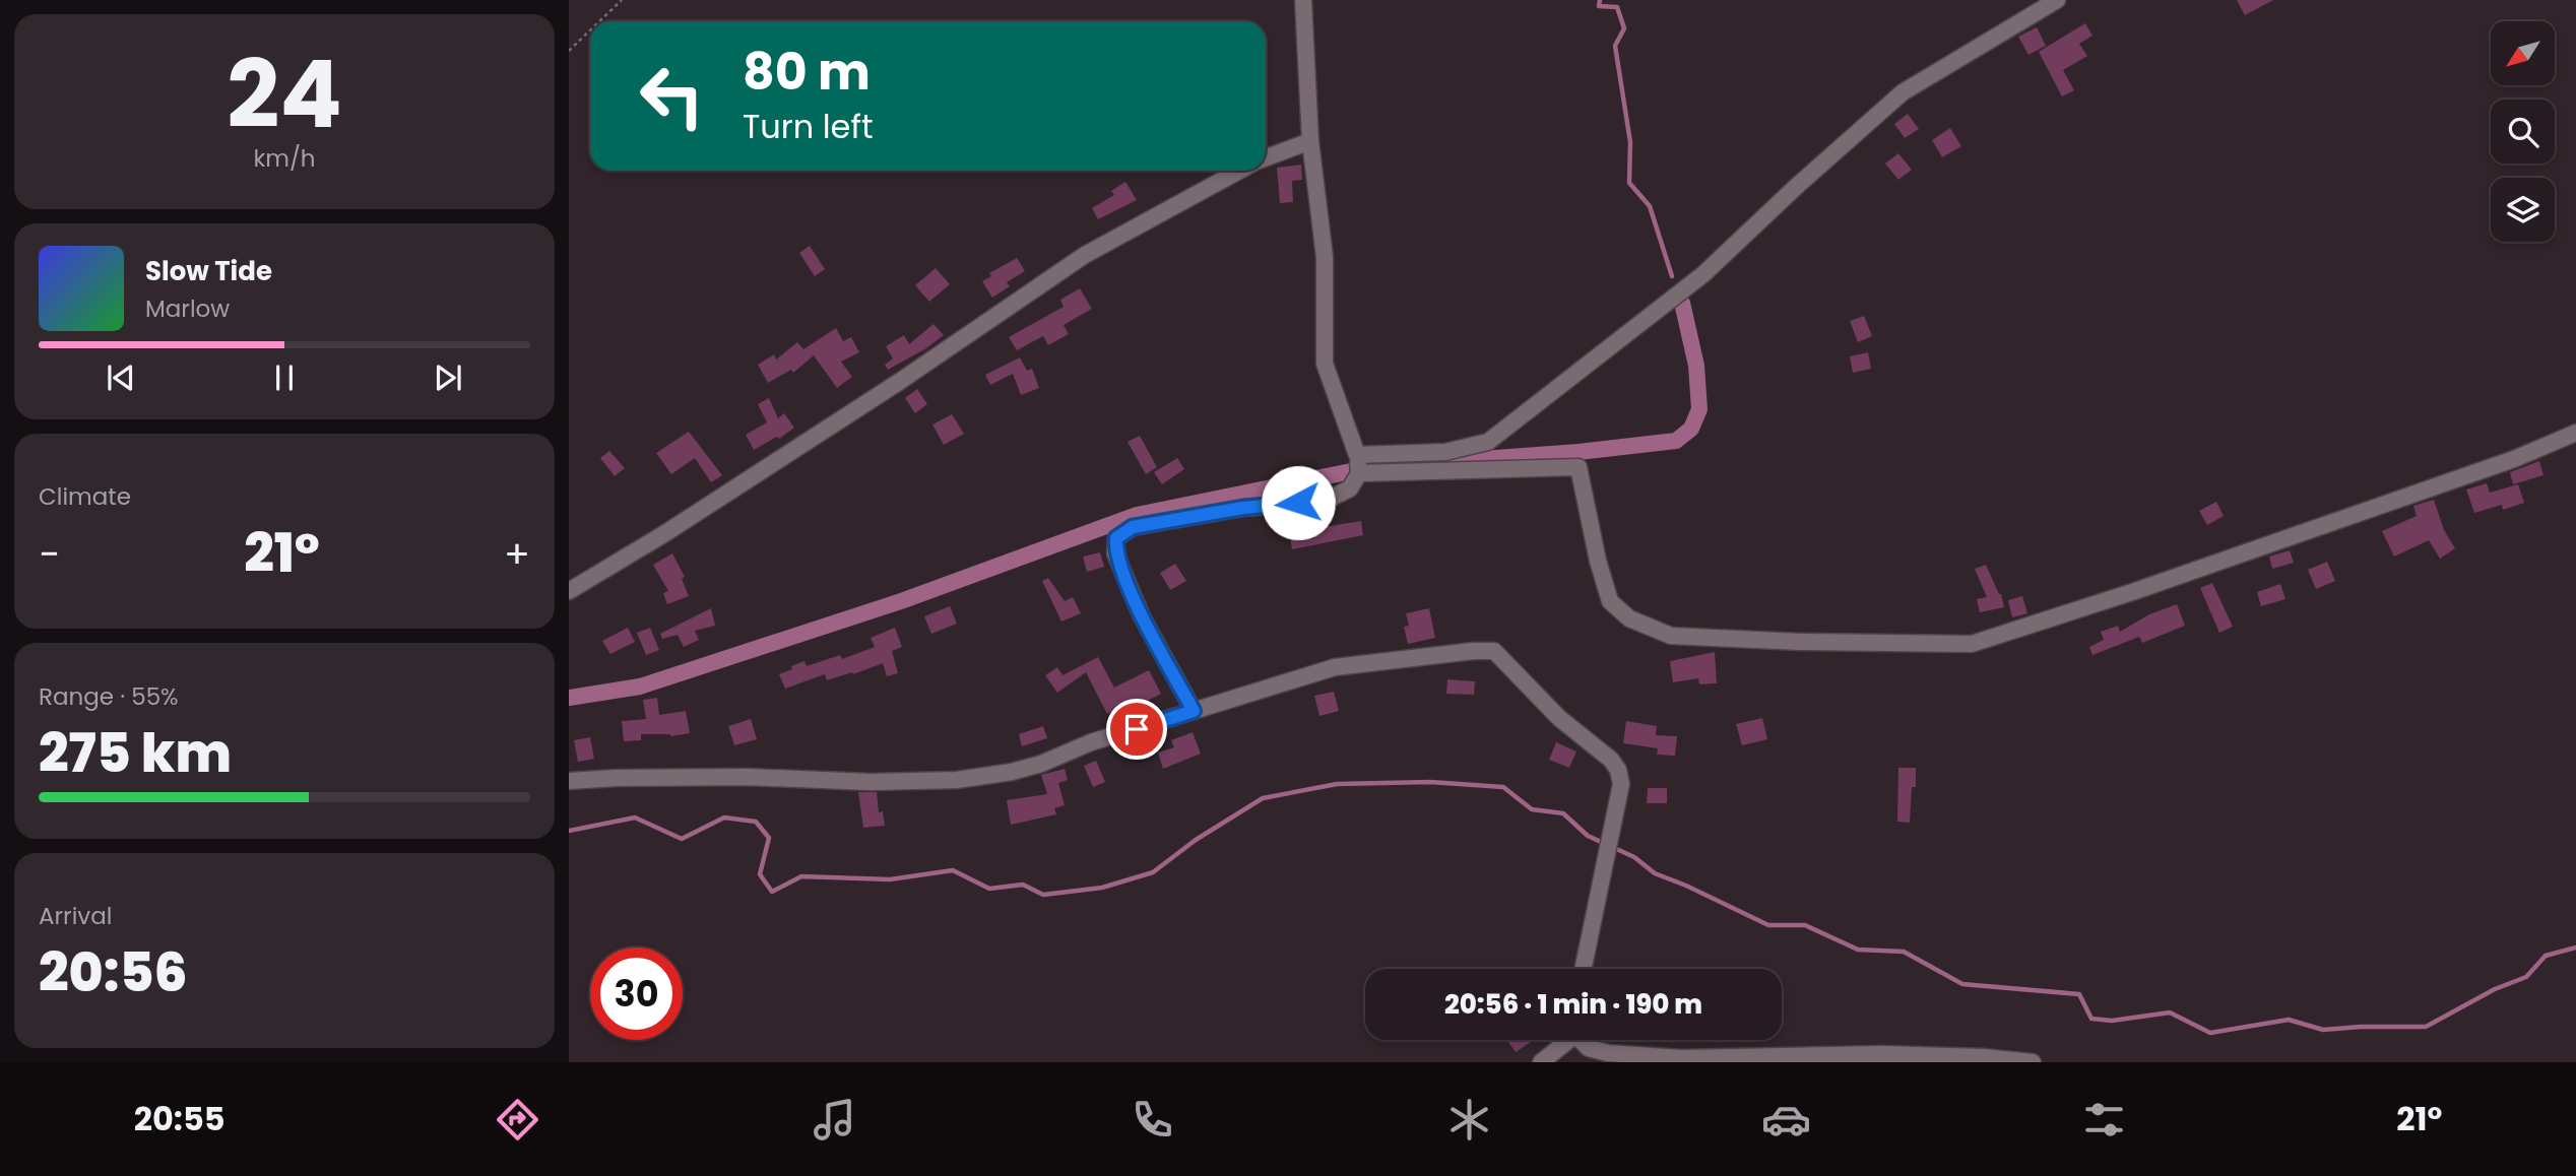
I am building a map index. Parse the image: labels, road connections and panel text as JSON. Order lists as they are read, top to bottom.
{
  "north": "bottom left",
  "page": {
    "tile": [
      ["24", "km/h"],
      "Climate",
      ["Range · 55%", "275 km"],
      ["Arrival", "20:56"]
    ],
    "turn": ["80 m", "Turn left"],
    "song": ["Slow Tide", "Marlow"],
    "heat": ["−", "21°", "+"],
    "limit": "30",
    "trip": "20:56 · 1 min · 190 m",
    "tabs": ["20:55", "21°"]
  }
}
